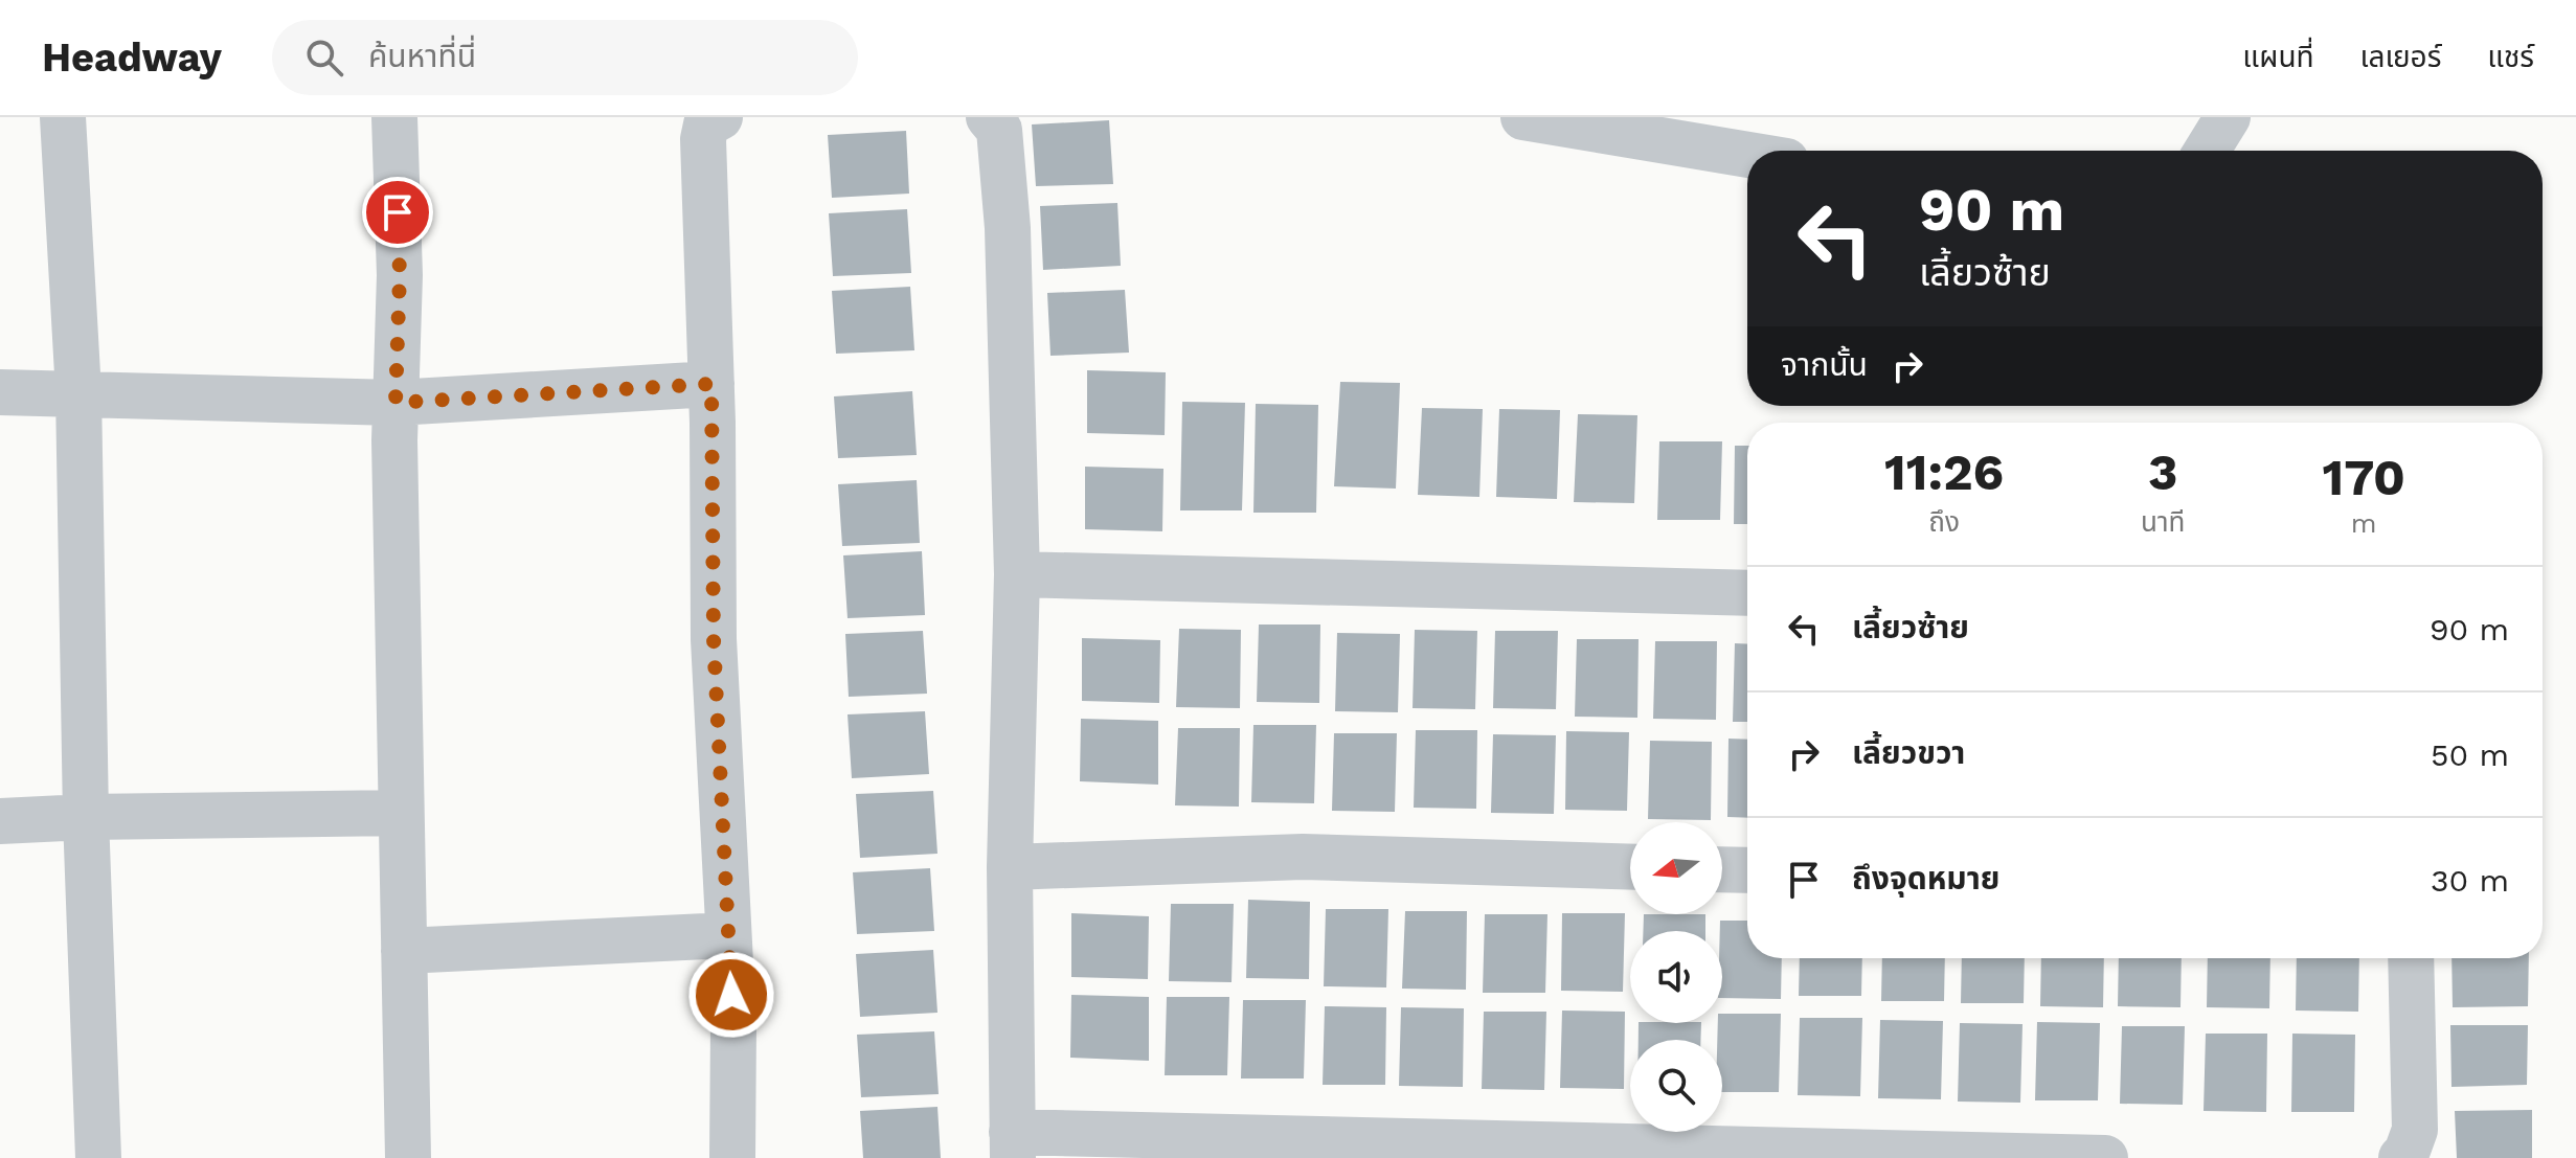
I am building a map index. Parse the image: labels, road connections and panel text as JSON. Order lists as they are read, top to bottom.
{
  "north": "left",
  "page": {
    "header": "Headway",
    "search": "ค้นหาที่นี่",
    "nav": ["แผนที่", "เลเยอร์", "แชร์"],
    "turn": ["90 m", "เลี้ยวซ้าย"],
    "then": "จากนั้น",
    "eta": [
      "11:26",
      "ถึง",
      "3",
      "นาที",
      "170",
      "m"
    ],
    "list": [
      {
        "name": "เลี้ยวซ้าย",
        "value": "90 m"
      },
      {
        "name": "เลี้ยวขวา",
        "value": "50 m"
      },
      {
        "name": "ถึงจุดหมาย",
        "value": "30 m"
      }
    ]
  }
}
